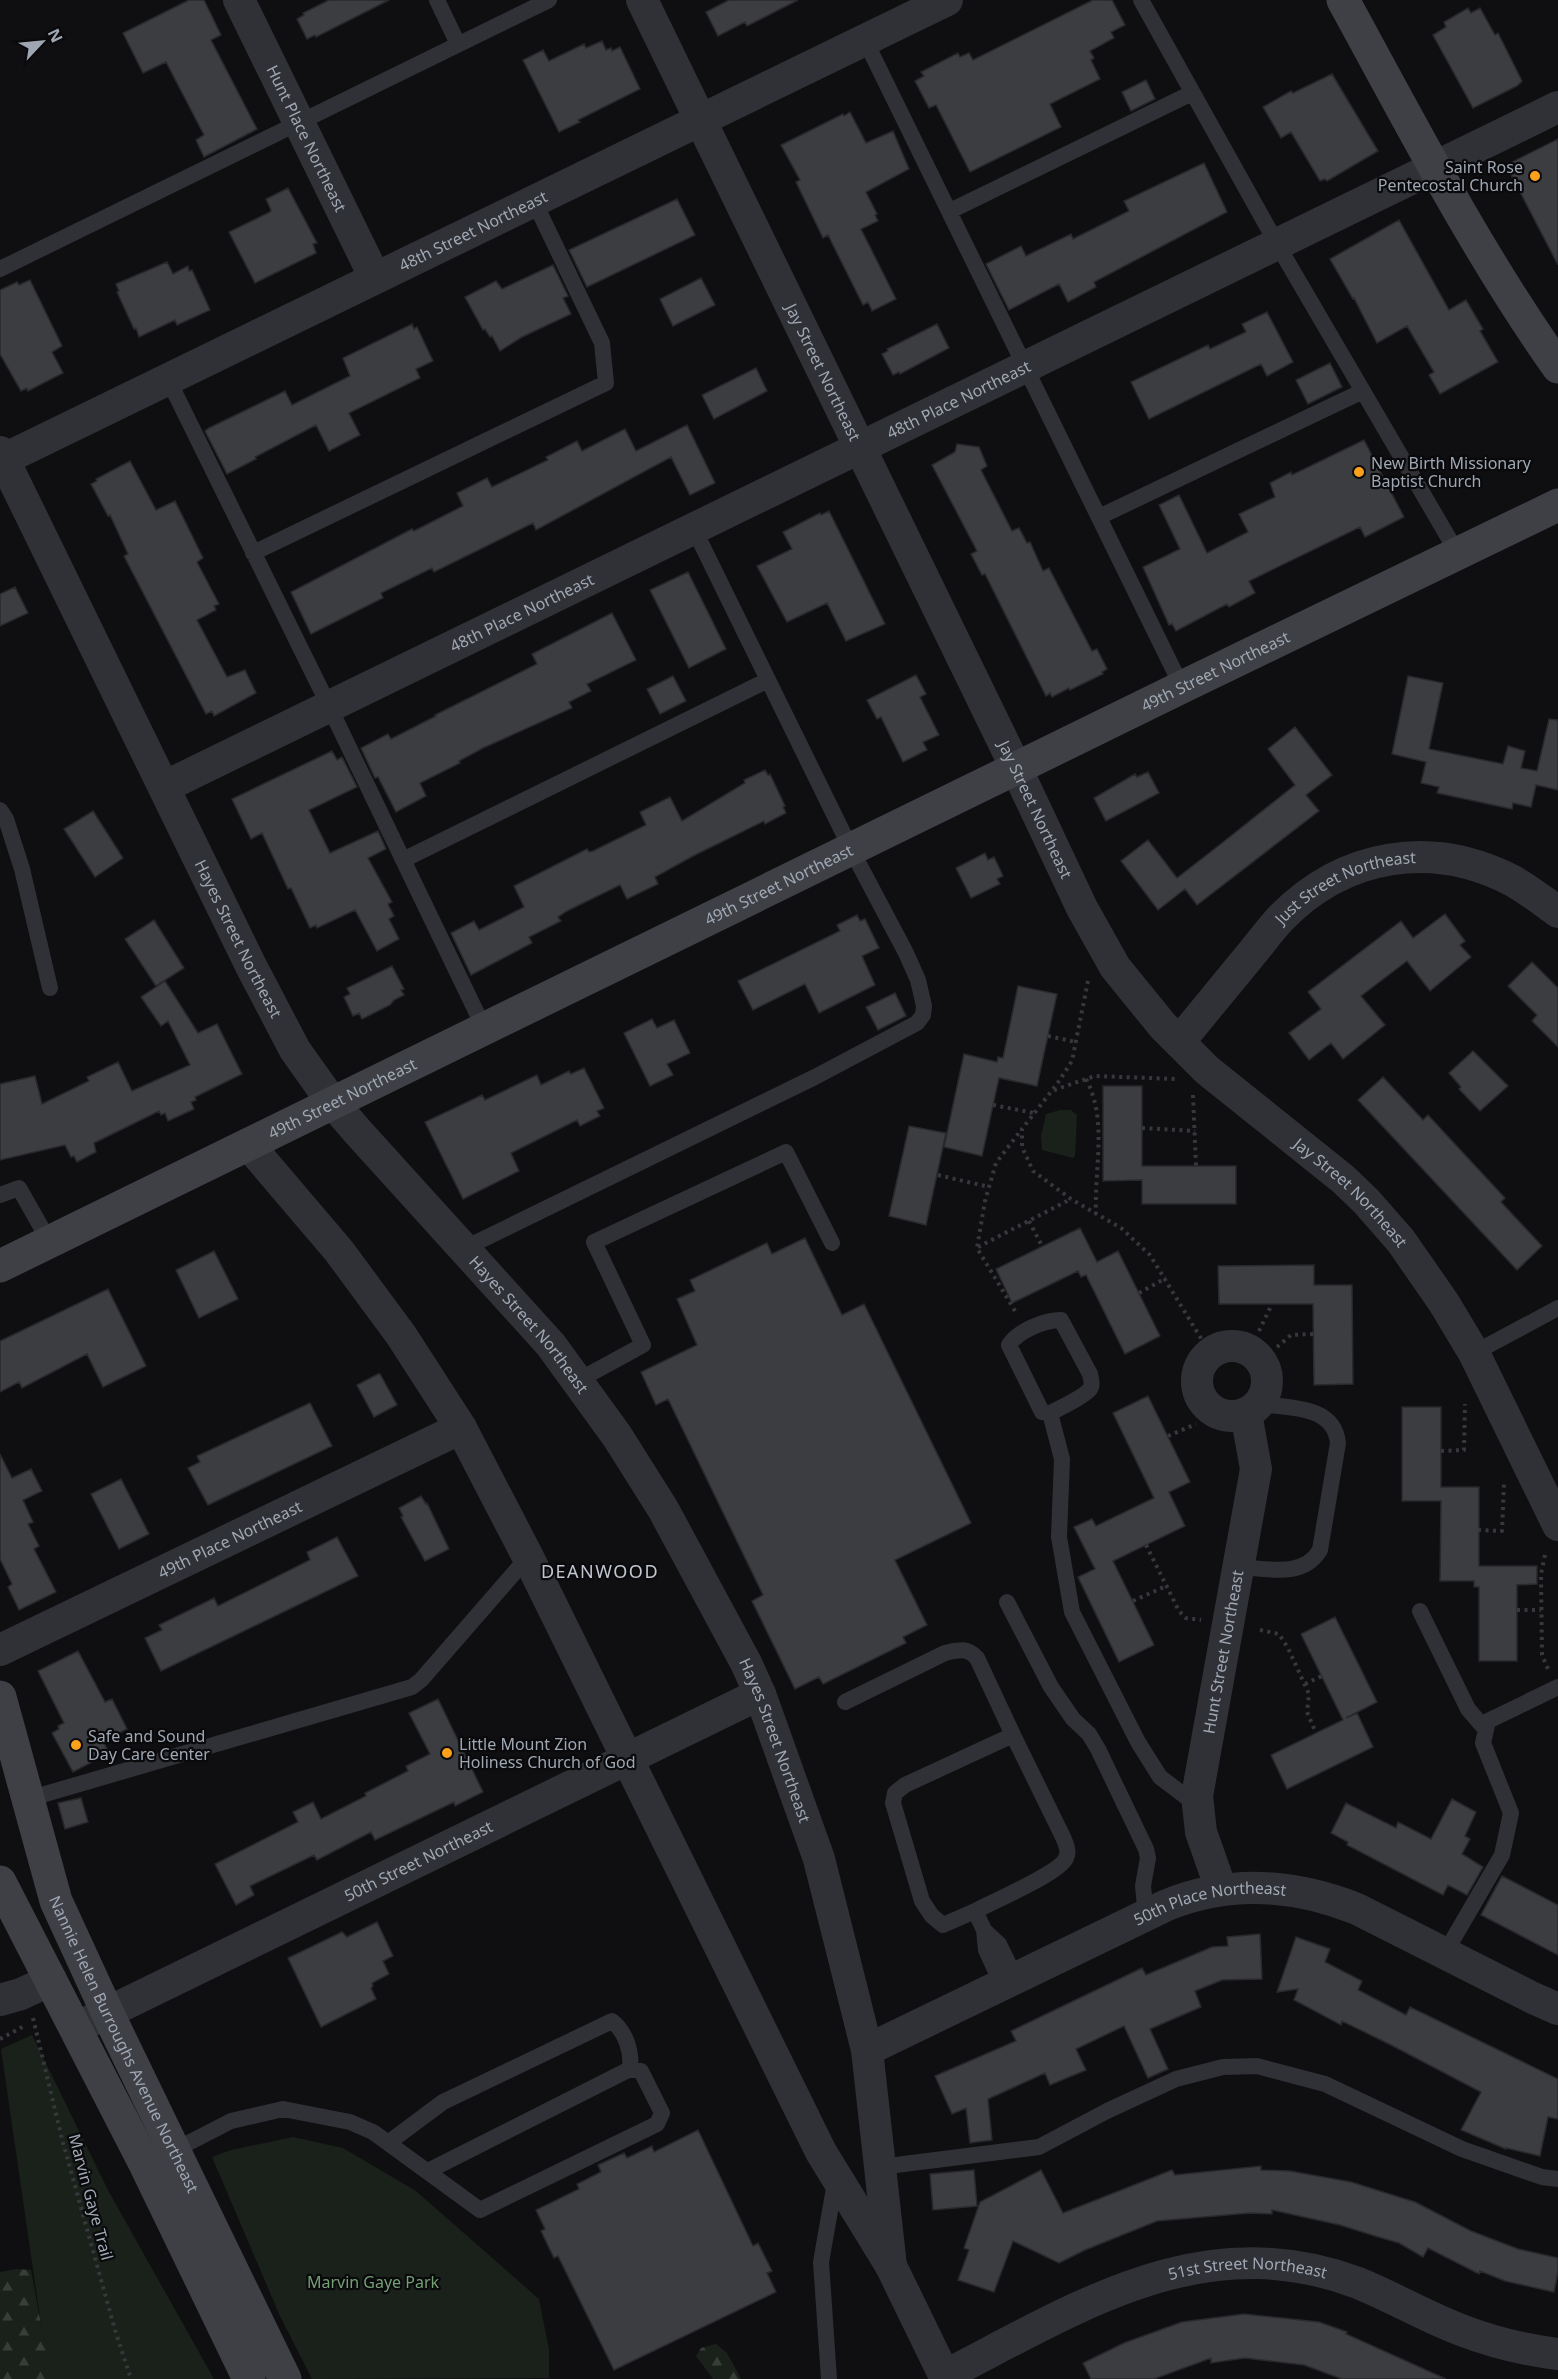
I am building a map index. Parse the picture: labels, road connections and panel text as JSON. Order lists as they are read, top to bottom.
{
  "streets": {
    "main road": ["49th Street Northeast", "Nannie Helen Burroughs Avenue Northeast"],
    "street": [
      "Hunt Place Northeast",
      "48th Street Northeast",
      "Jay Street Northeast",
      "48th Place Northeast",
      "Just Street Northeast",
      "Hayes Street Northeast",
      "49th Place Northeast",
      "Hunt Street Northeast",
      "50th Street Northeast",
      "50th Place Northeast",
      "51st Street Northeast"
    ],
    "path": ["Marvin Gaye Trail"]
  },
  "crossings": [
    ["Hunt Place Northeast", "48th Street Northeast"],
    ["48th Street Northeast", "Jay Street Northeast"],
    ["48th Street Northeast", "Hayes Street Northeast"],
    ["Jay Street Northeast", "48th Place Northeast"],
    ["Jay Street Northeast", "49th Street Northeast"],
    ["Jay Street Northeast", "Just Street Northeast"],
    ["48th Place Northeast", "Hayes Street Northeast"],
    ["49th Street Northeast", "Hayes Street Northeast"],
    ["Hayes Street Northeast", "49th Place Northeast"],
    ["Hayes Street Northeast", "50th Street Northeast"],
    ["Hayes Street Northeast", "50th Place Northeast"],
    ["Hayes Street Northeast", "51st Street Northeast"],
    ["Hunt Street Northeast", "50th Place Northeast"],
    ["50th Street Northeast", "Nannie Helen Burroughs Avenue Northeast"]
  ],
  "districts": ["DEANWOOD"],
  "parks": ["Marvin Gaye Park"],
  "places": [
    "Saint Rose Pentecostal Church",
    "New Birth Missionary Baptist Church",
    "Safe and Sound Day Care Center",
    "Little Mount Zion Holiness Church of God"
  ],
  "north": "top right"
}
